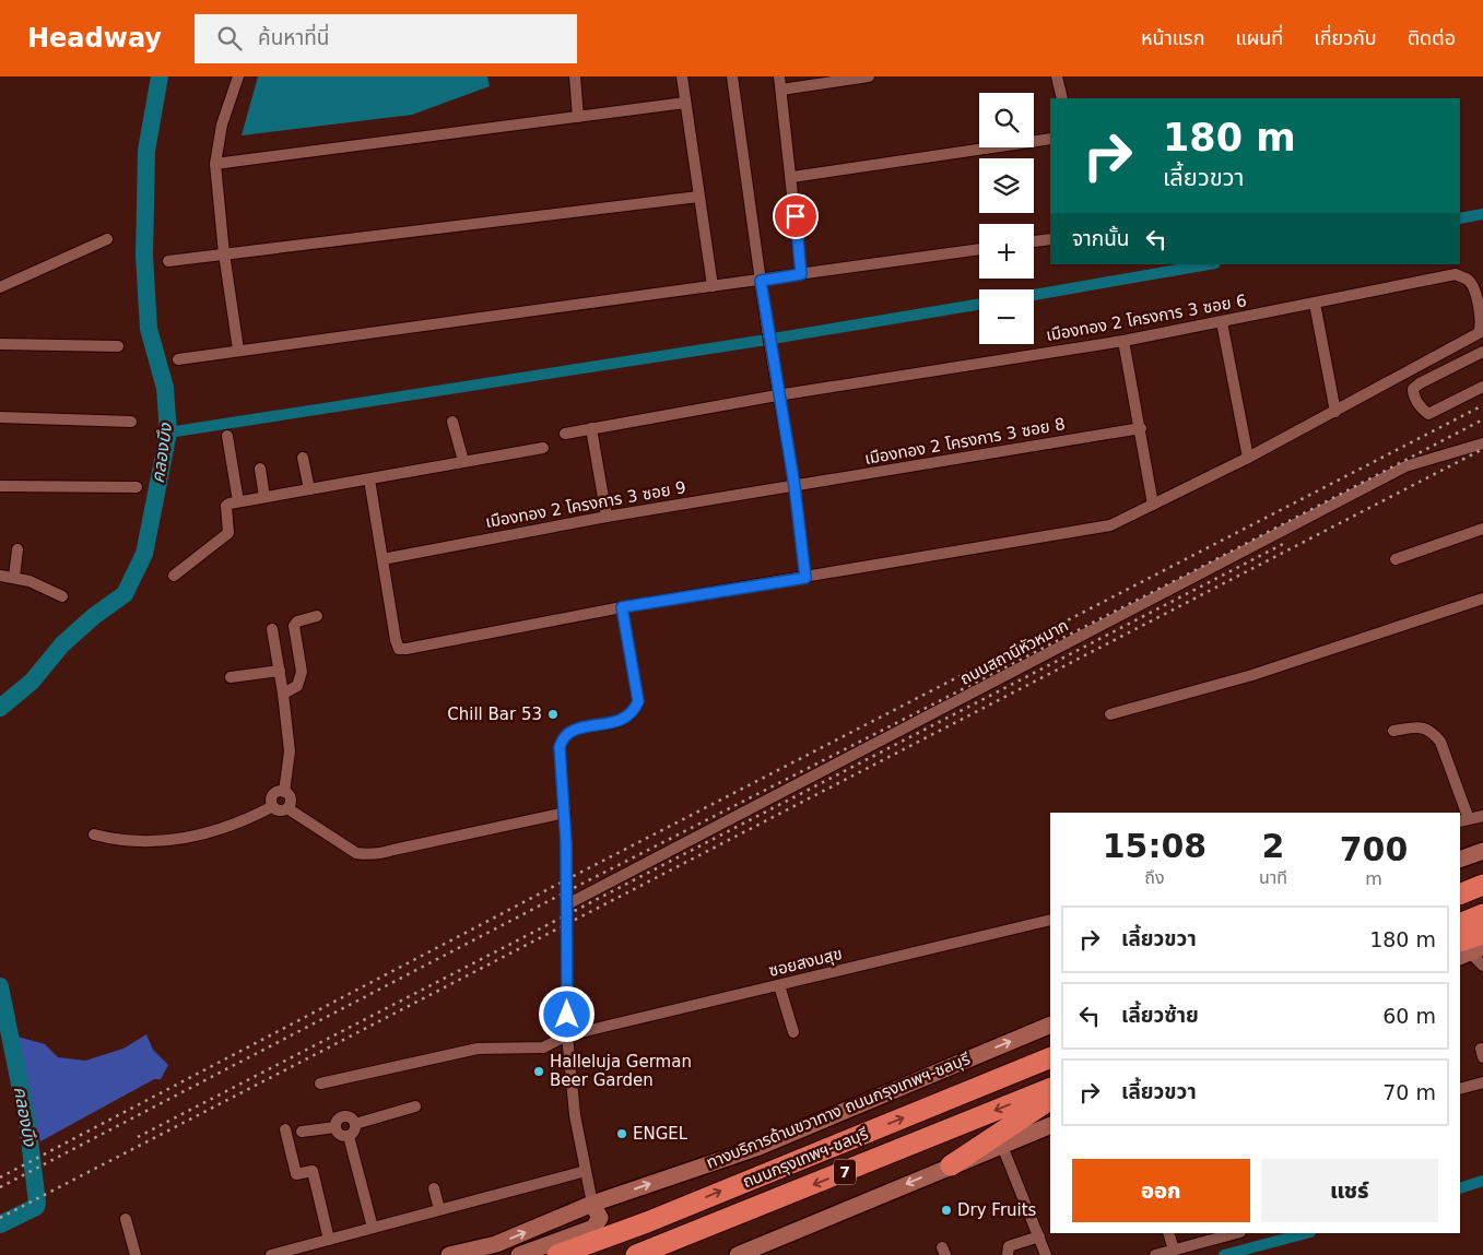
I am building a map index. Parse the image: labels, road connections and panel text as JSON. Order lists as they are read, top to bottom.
{
  "streets": {
    "highway": ["ถนนกรุงเทพฯ-ชลบุรี", "7"],
    "main road": ["ทางบริการด้านขวาทาง ถนนกรุงเทพฯ-ชลบุรี"],
    "street": [
      "เมืองทอง 2 โครงการ 3 ซอย 6",
      "เมืองทอง 2 โครงการ 3 ซอย 8",
      "เมืองทอง 2 โครงการ 3 ซอย 9",
      "ถนนสถานีหัวหมาก",
      "ซอยสงบสุข"
    ]
  },
  "crossings": [
    ["เมืองทอง 2 โครงการ 3 ซอย 8", "เมืองทอง 2 โครงการ 3 ซอย 9"]
  ],
  "water": ["คลองบึง"],
  "places": [
    "Chill Bar 53",
    "Halleluja German Beer Garden",
    "ENGEL",
    "Dry Fruits"
  ],
  "page": {
    "header": "Headway",
    "search": "ค้นหาที่นี่",
    "nav": [
      "หน้าแรก",
      "แผนที่",
      "เกี่ยวกับ",
      "ติดต่อ"
    ],
    "map_buttons": ["+", "−"],
    "turn": ["180 m", "เลี้ยวขวา"],
    "then": "จากนั้น",
    "eta": [
      "15:08",
      "ถึง",
      "2",
      "นาที",
      "700",
      "m"
    ],
    "list": [
      {
        "name": "เลี้ยวขวา",
        "value": "180 m"
      },
      {
        "name": "เลี้ยวซ้าย",
        "value": "60 m"
      },
      {
        "name": "เลี้ยวขวา",
        "value": "70 m"
      }
    ],
    "buttons": ["ออก", "แชร์"]
  }
}
